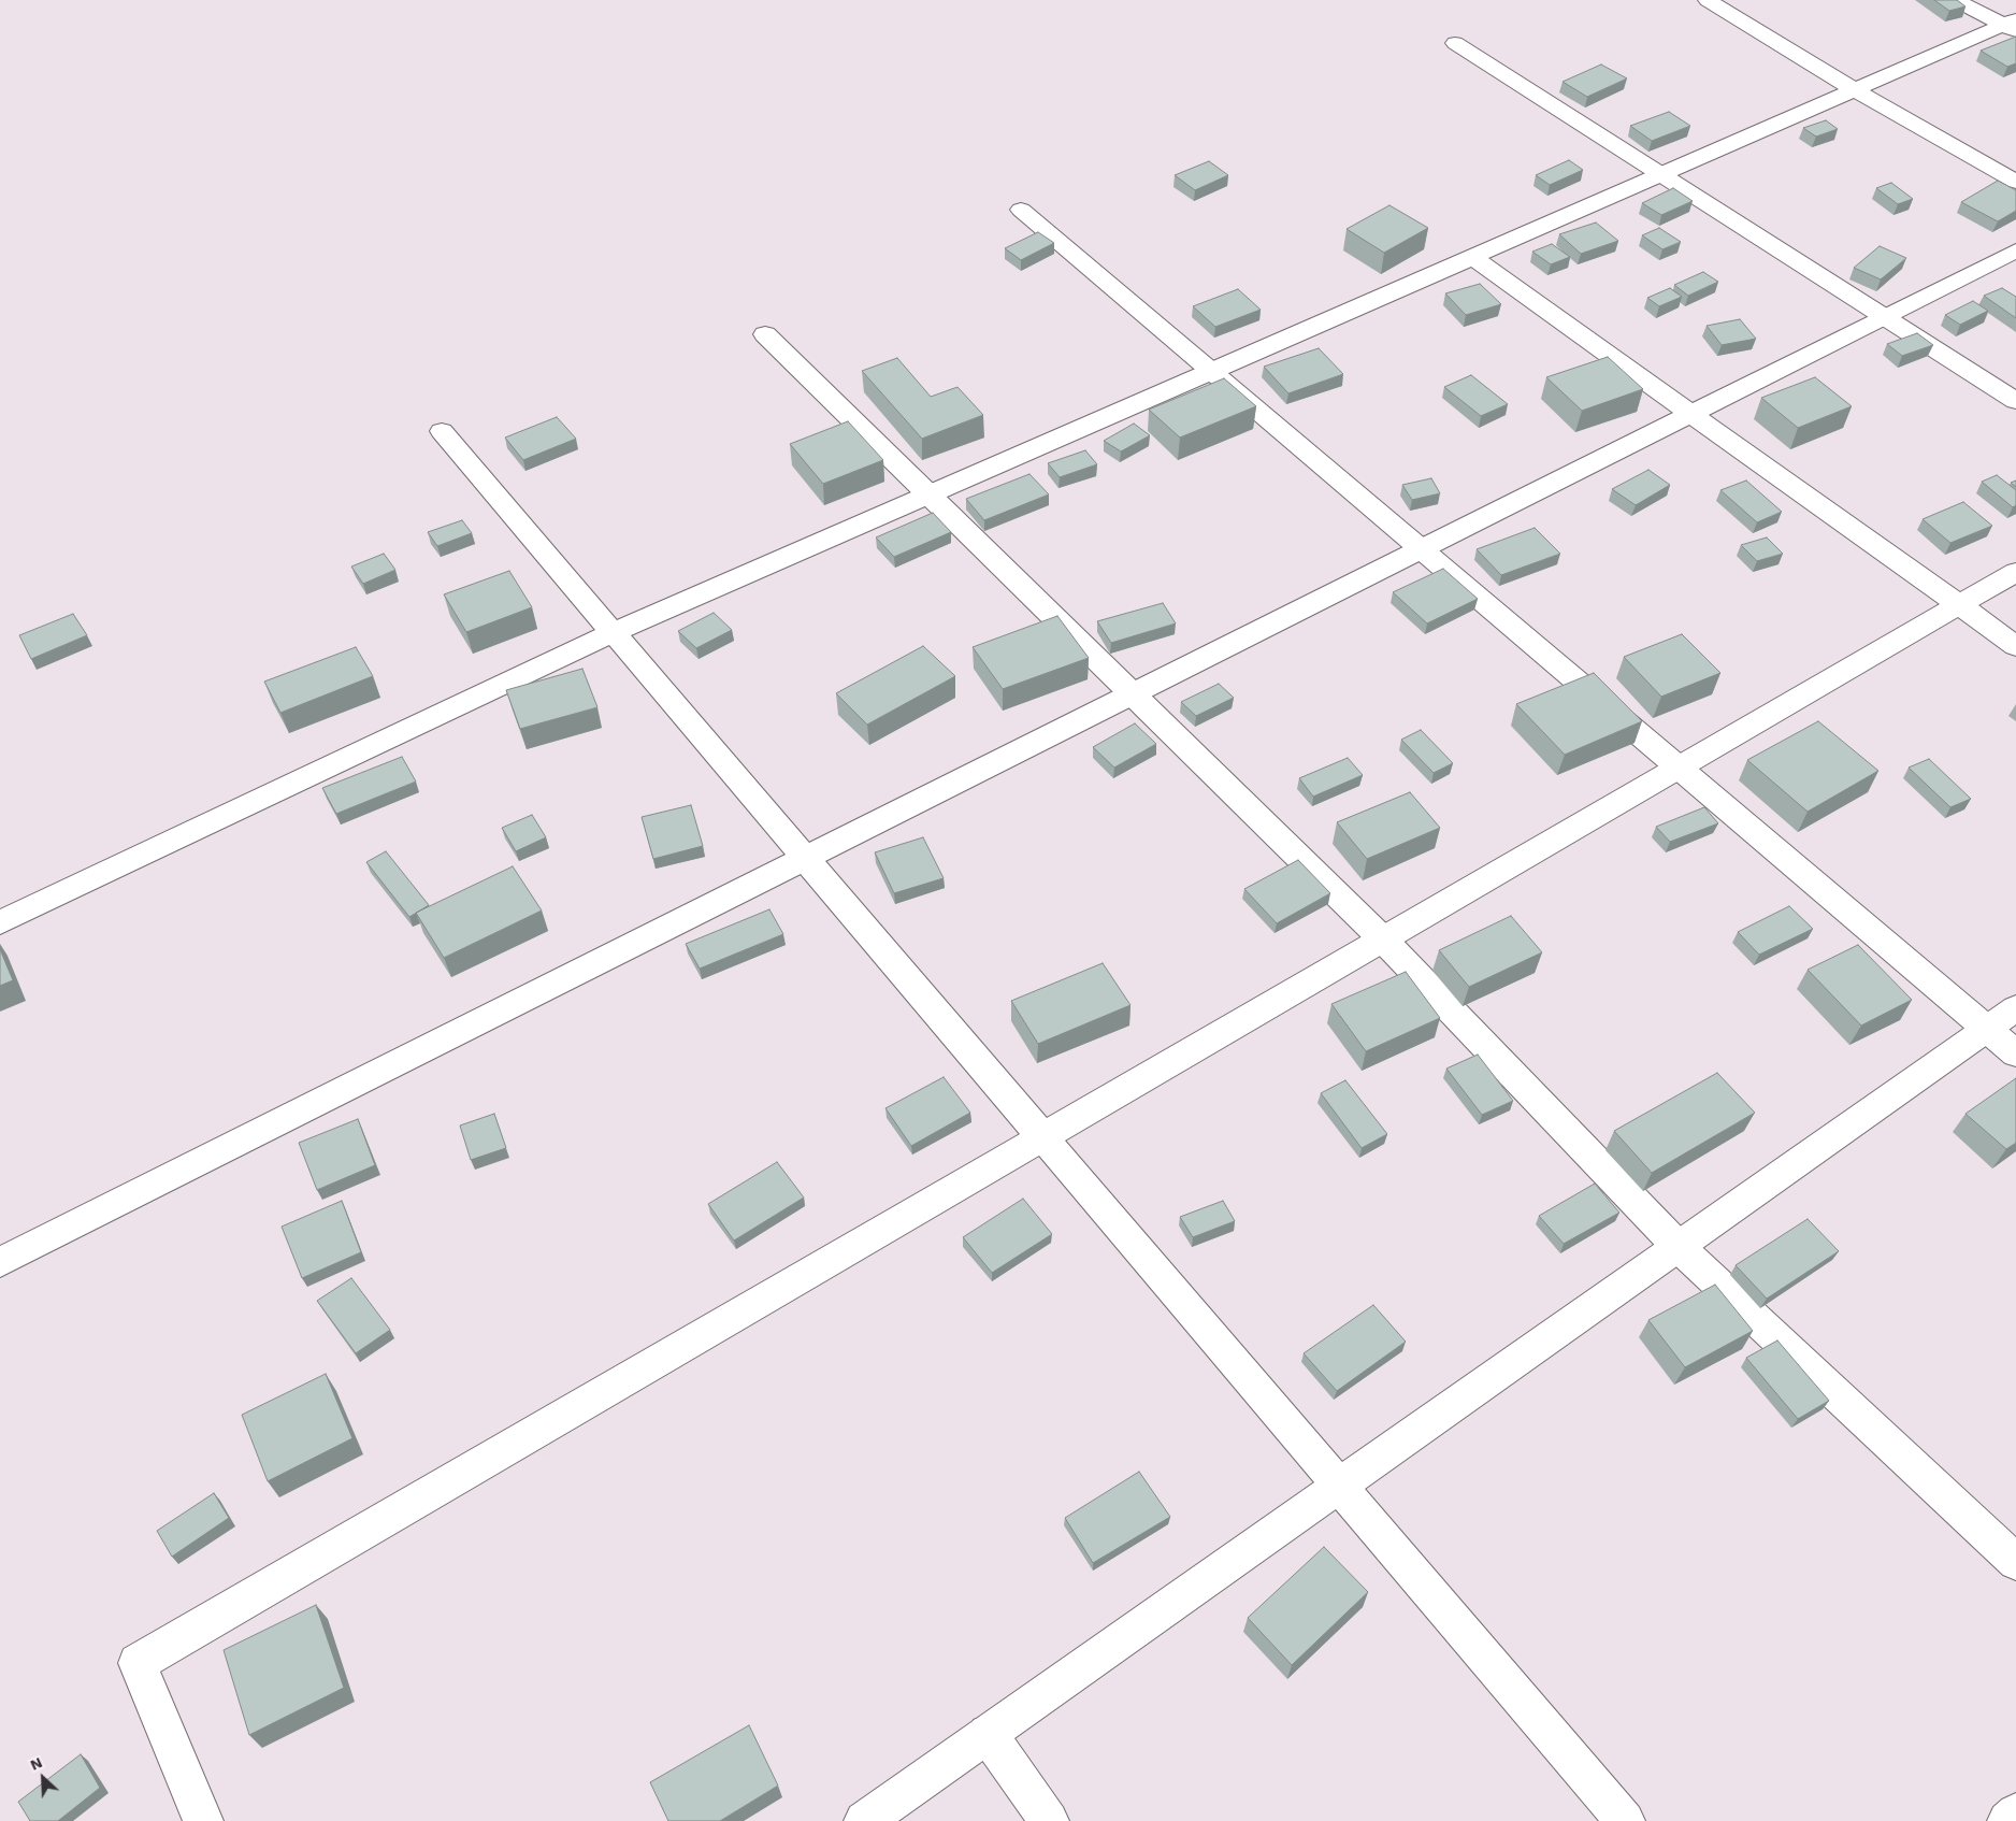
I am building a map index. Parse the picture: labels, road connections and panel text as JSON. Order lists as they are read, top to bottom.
{
  "north": "top left"
}
